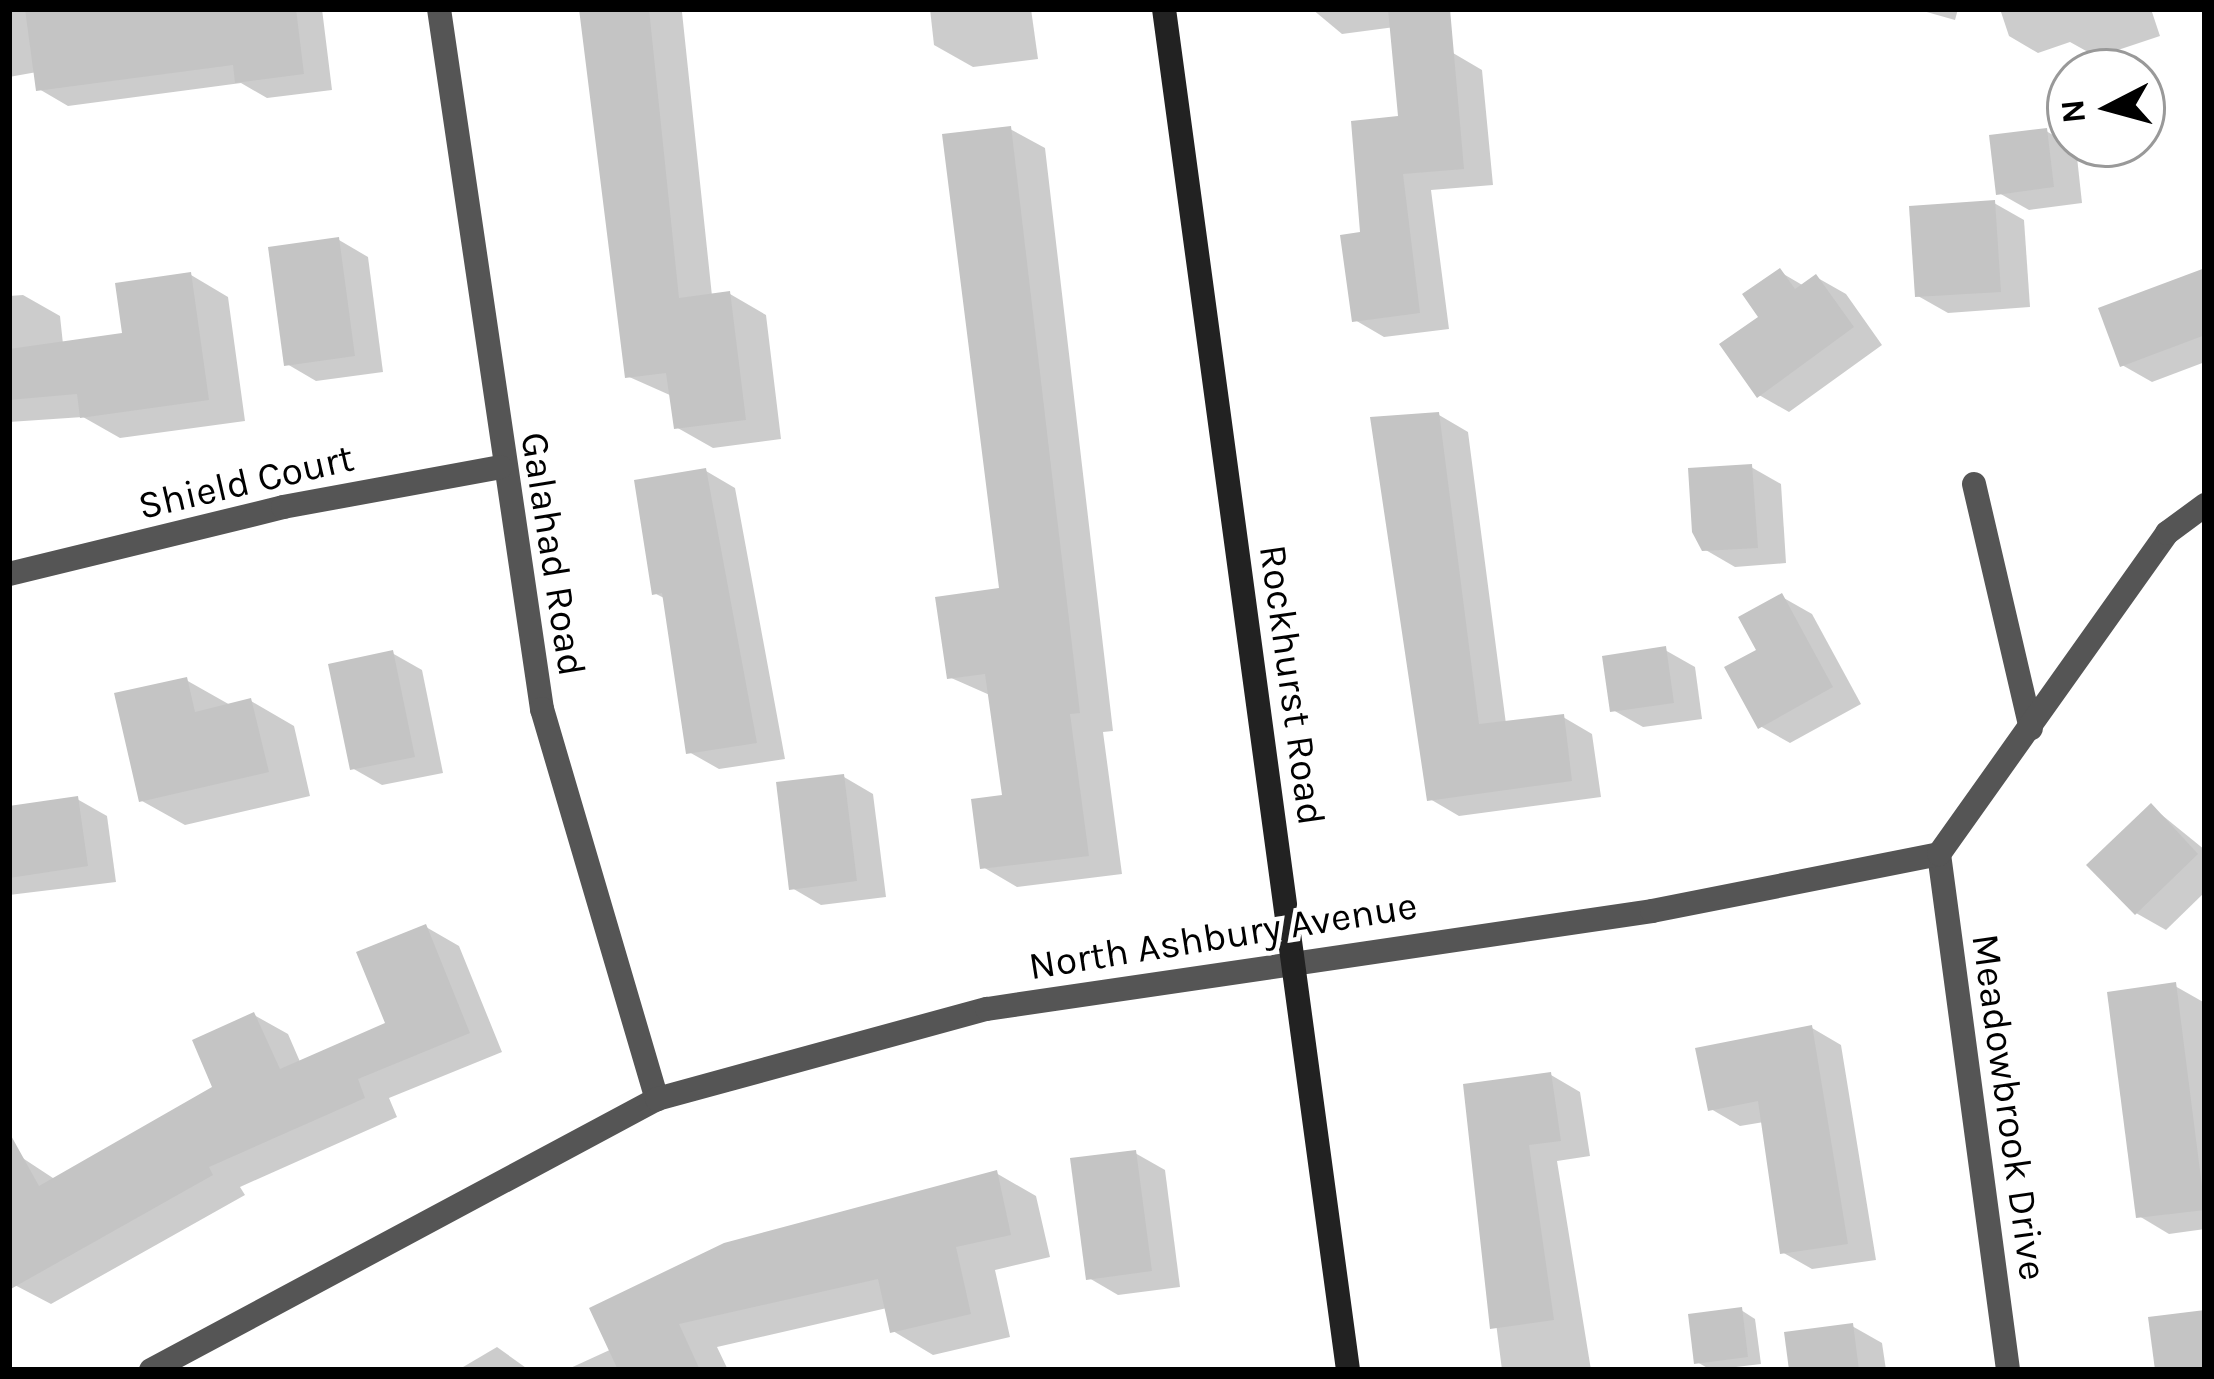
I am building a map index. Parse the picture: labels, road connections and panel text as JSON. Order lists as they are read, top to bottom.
{
  "streets": {
    "street": [
      "Shield Court",
      "Galahad Road",
      "Rockhurst Road",
      "North Ashbury Avenue",
      "Meadowbrook Drive"
    ]
  },
  "crossings": [
    ["Shield Court", "Galahad Road"],
    ["Galahad Road", "North Ashbury Avenue"],
    ["Rockhurst Road", "North Ashbury Avenue"],
    ["North Ashbury Avenue", "Meadowbrook Drive"]
  ],
  "north": "left"
}
